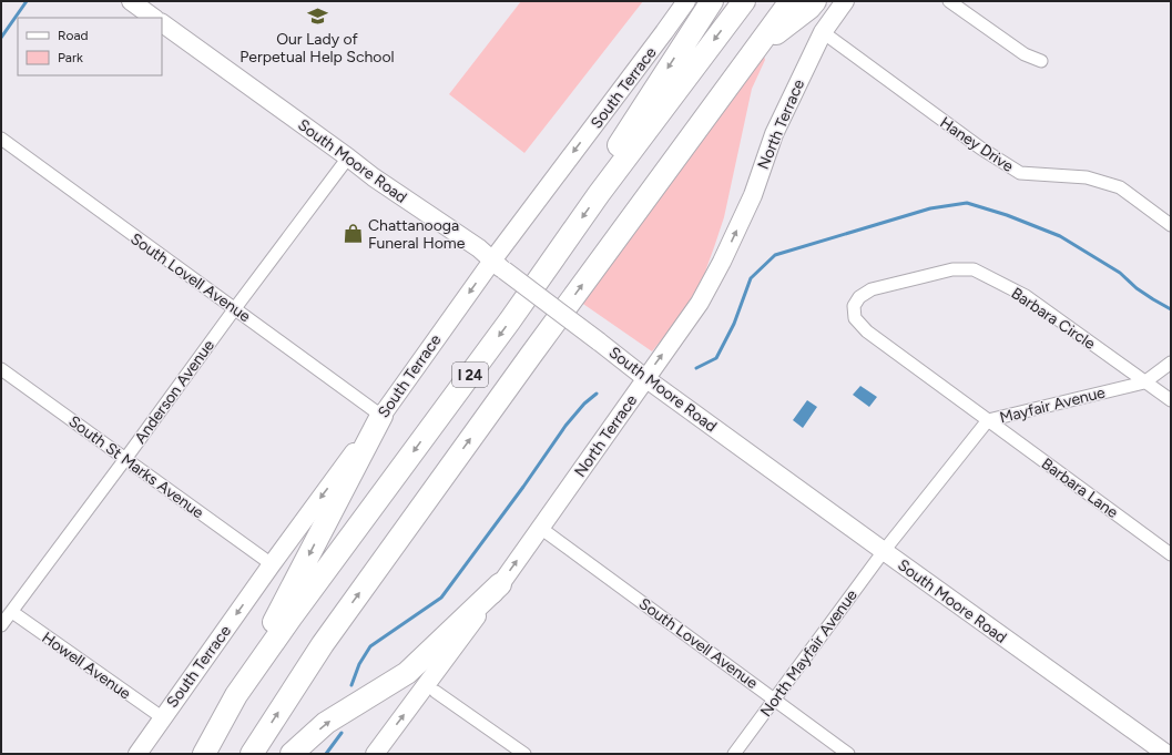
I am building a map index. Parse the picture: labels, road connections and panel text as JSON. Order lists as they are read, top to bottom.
{
  "streets": {
    "highway": ["I 24"],
    "street": [
      "South Terrace",
      "North Terrace",
      "Haney Drive",
      "South Moore Road",
      "South Lovell Avenue",
      "Barbara Circle",
      "Anderson Avenue",
      "Mayfair Avenue",
      "South St Marks Avenue",
      "Barbara Lane",
      "North Mayfair Avenue",
      "Howell Avenue"
    ]
  },
  "crossings": [
    ["South Terrace", "South Moore Road"],
    ["South Terrace", "South Lovell Avenue"],
    ["South Terrace", "South St Marks Avenue"],
    ["South Terrace", "Howell Avenue"],
    ["North Terrace", "Haney Drive"],
    ["North Terrace", "South Moore Road"],
    ["South Moore Road", "Anderson Avenue"],
    ["South Moore Road", "Mayfair Avenue"],
    ["South Moore Road", "North Mayfair Avenue"],
    ["South Lovell Avenue", "Anderson Avenue"],
    ["South Lovell Avenue", "North Mayfair Avenue"],
    ["Barbara Circle", "Mayfair Avenue"],
    ["Barbara Circle", "Barbara Lane"],
    ["Anderson Avenue", "South St Marks Avenue"],
    ["Anderson Avenue", "Howell Avenue"],
    ["Mayfair Avenue", "Barbara Lane"],
    ["Mayfair Avenue", "North Mayfair Avenue"]
  ],
  "one_way": ["South Terrace", "North Terrace"],
  "places": {
    "school or university": ["Our Lady of Perpetual Help School"],
    "shop": ["Chattanooga Funeral Home"]
  },
  "legend": ["Road", "Park"]
}
